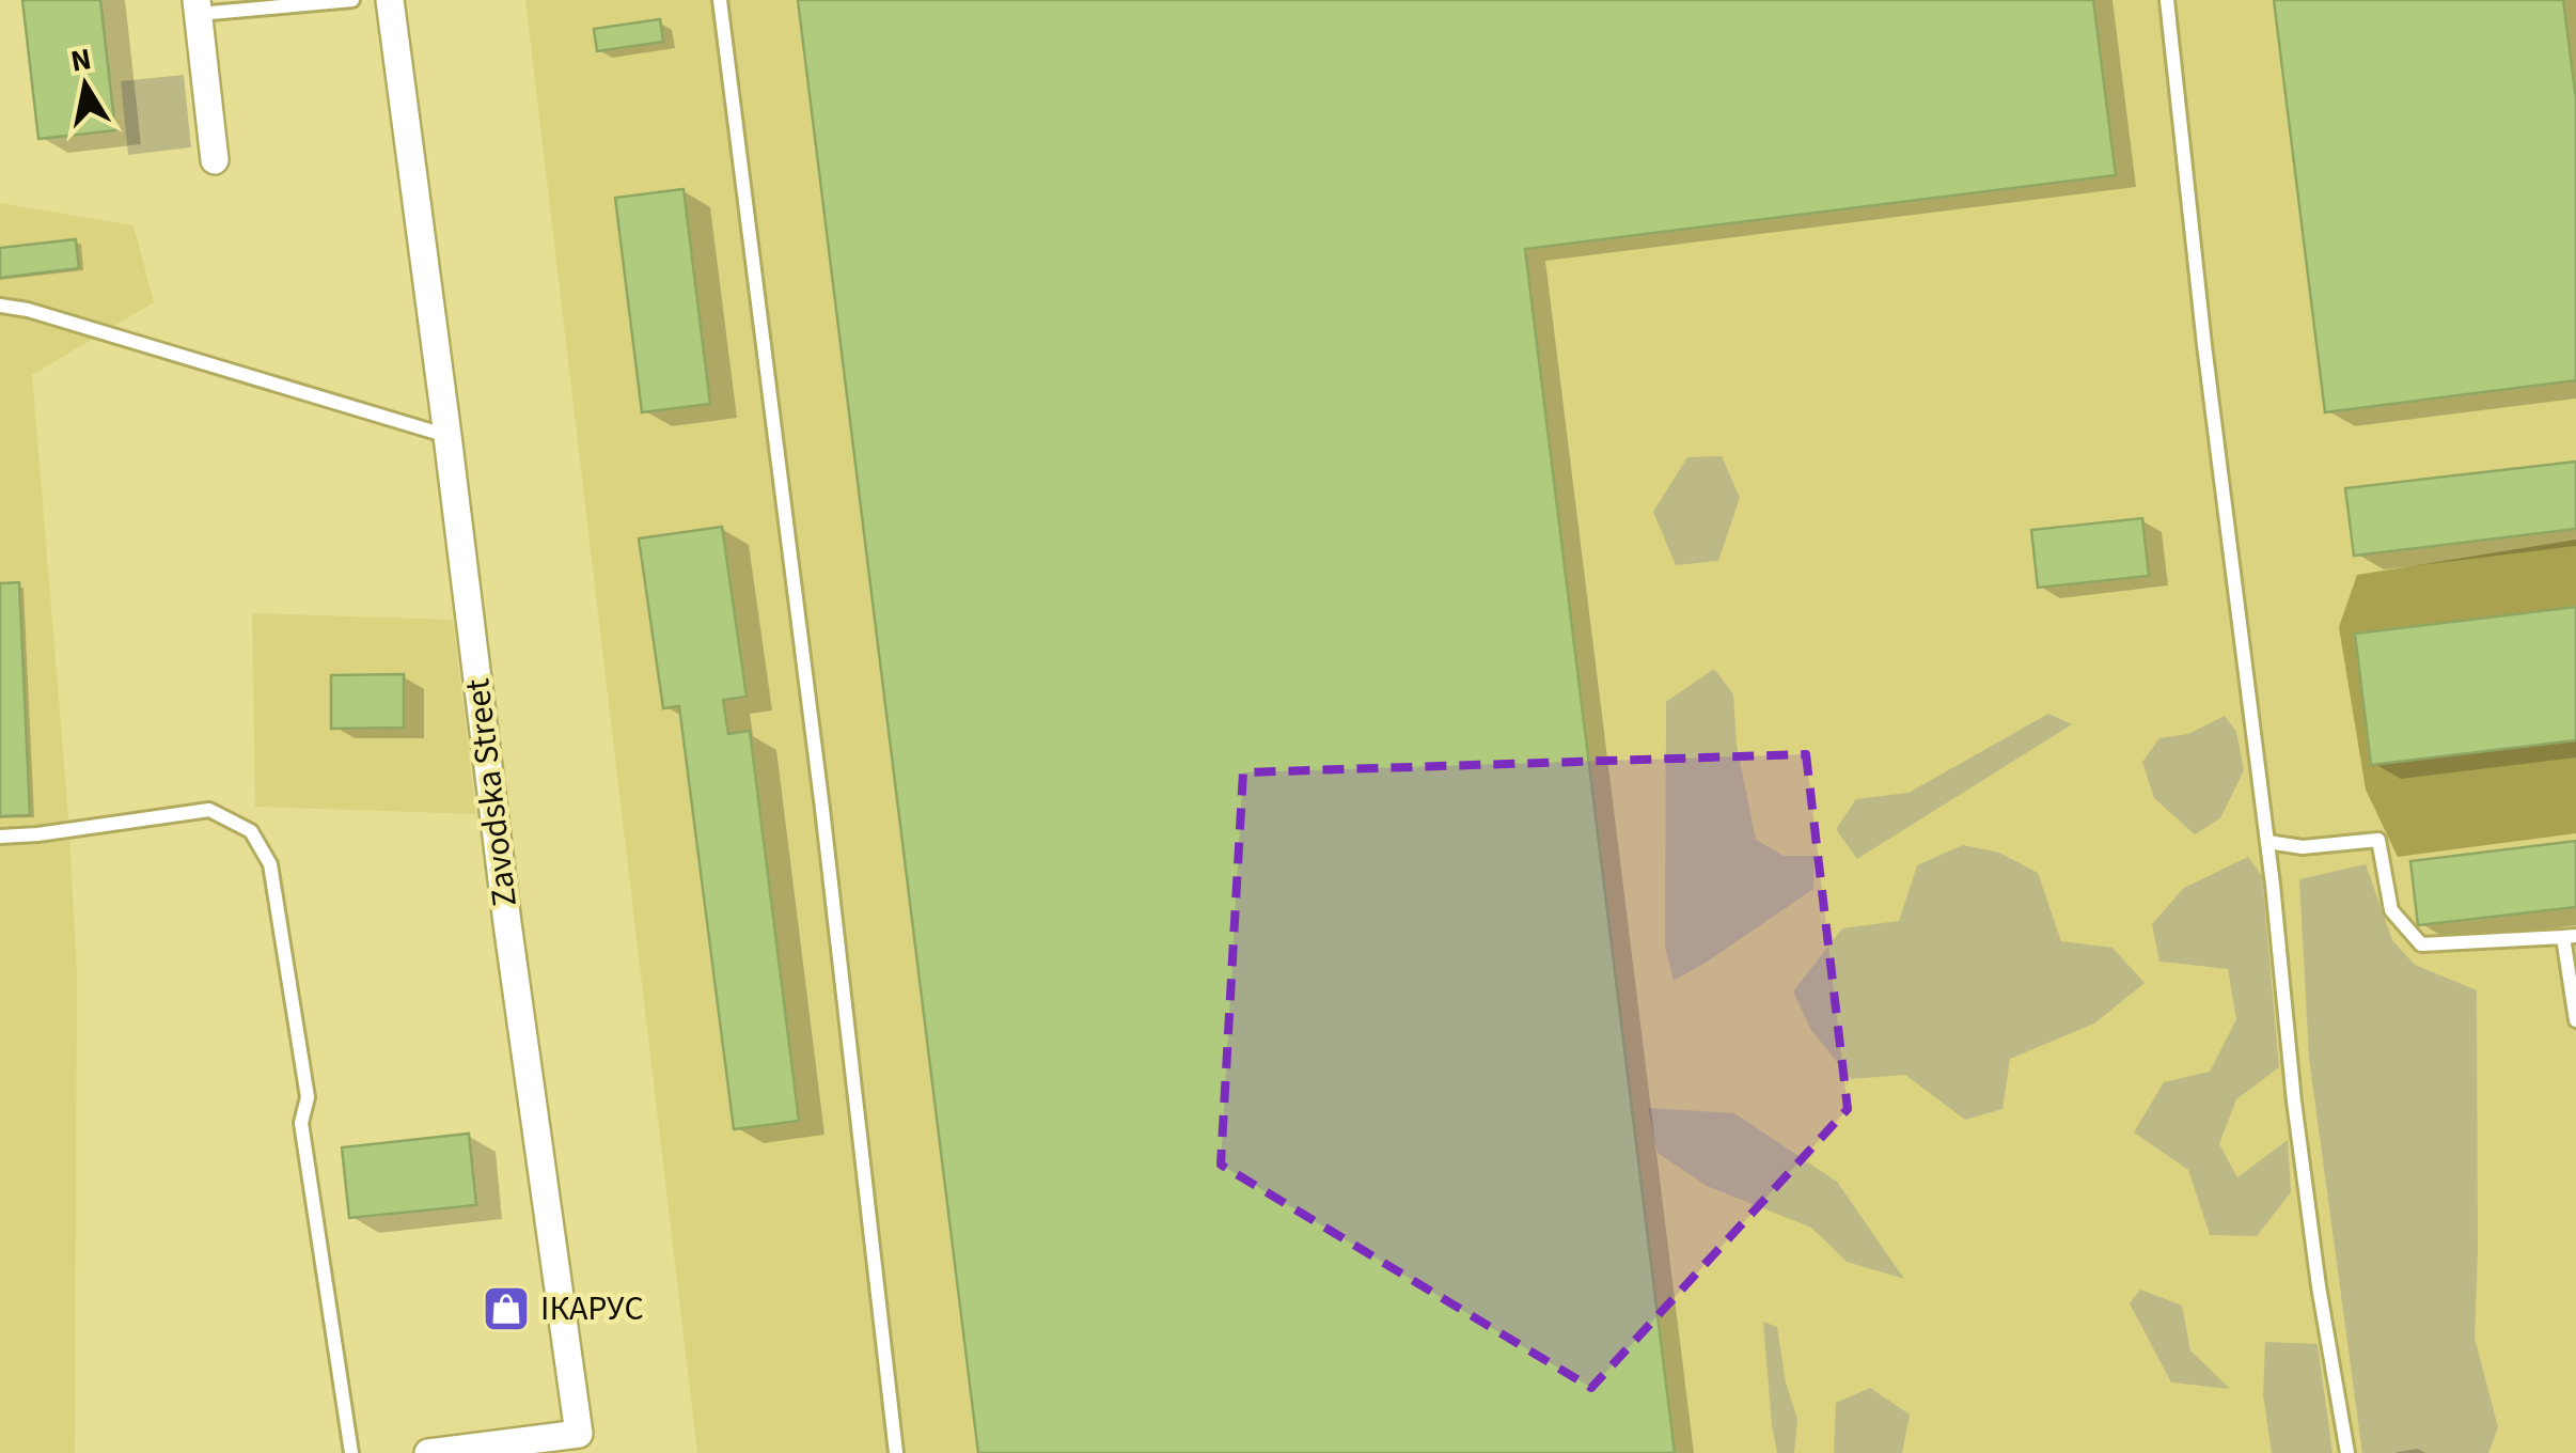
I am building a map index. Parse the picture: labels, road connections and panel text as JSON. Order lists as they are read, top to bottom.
{
  "streets": {
    "street": ["Zavodska Street"]
  },
  "places": {
    "shop": ["ІКАРУС"]
  },
  "north": "top"
}
